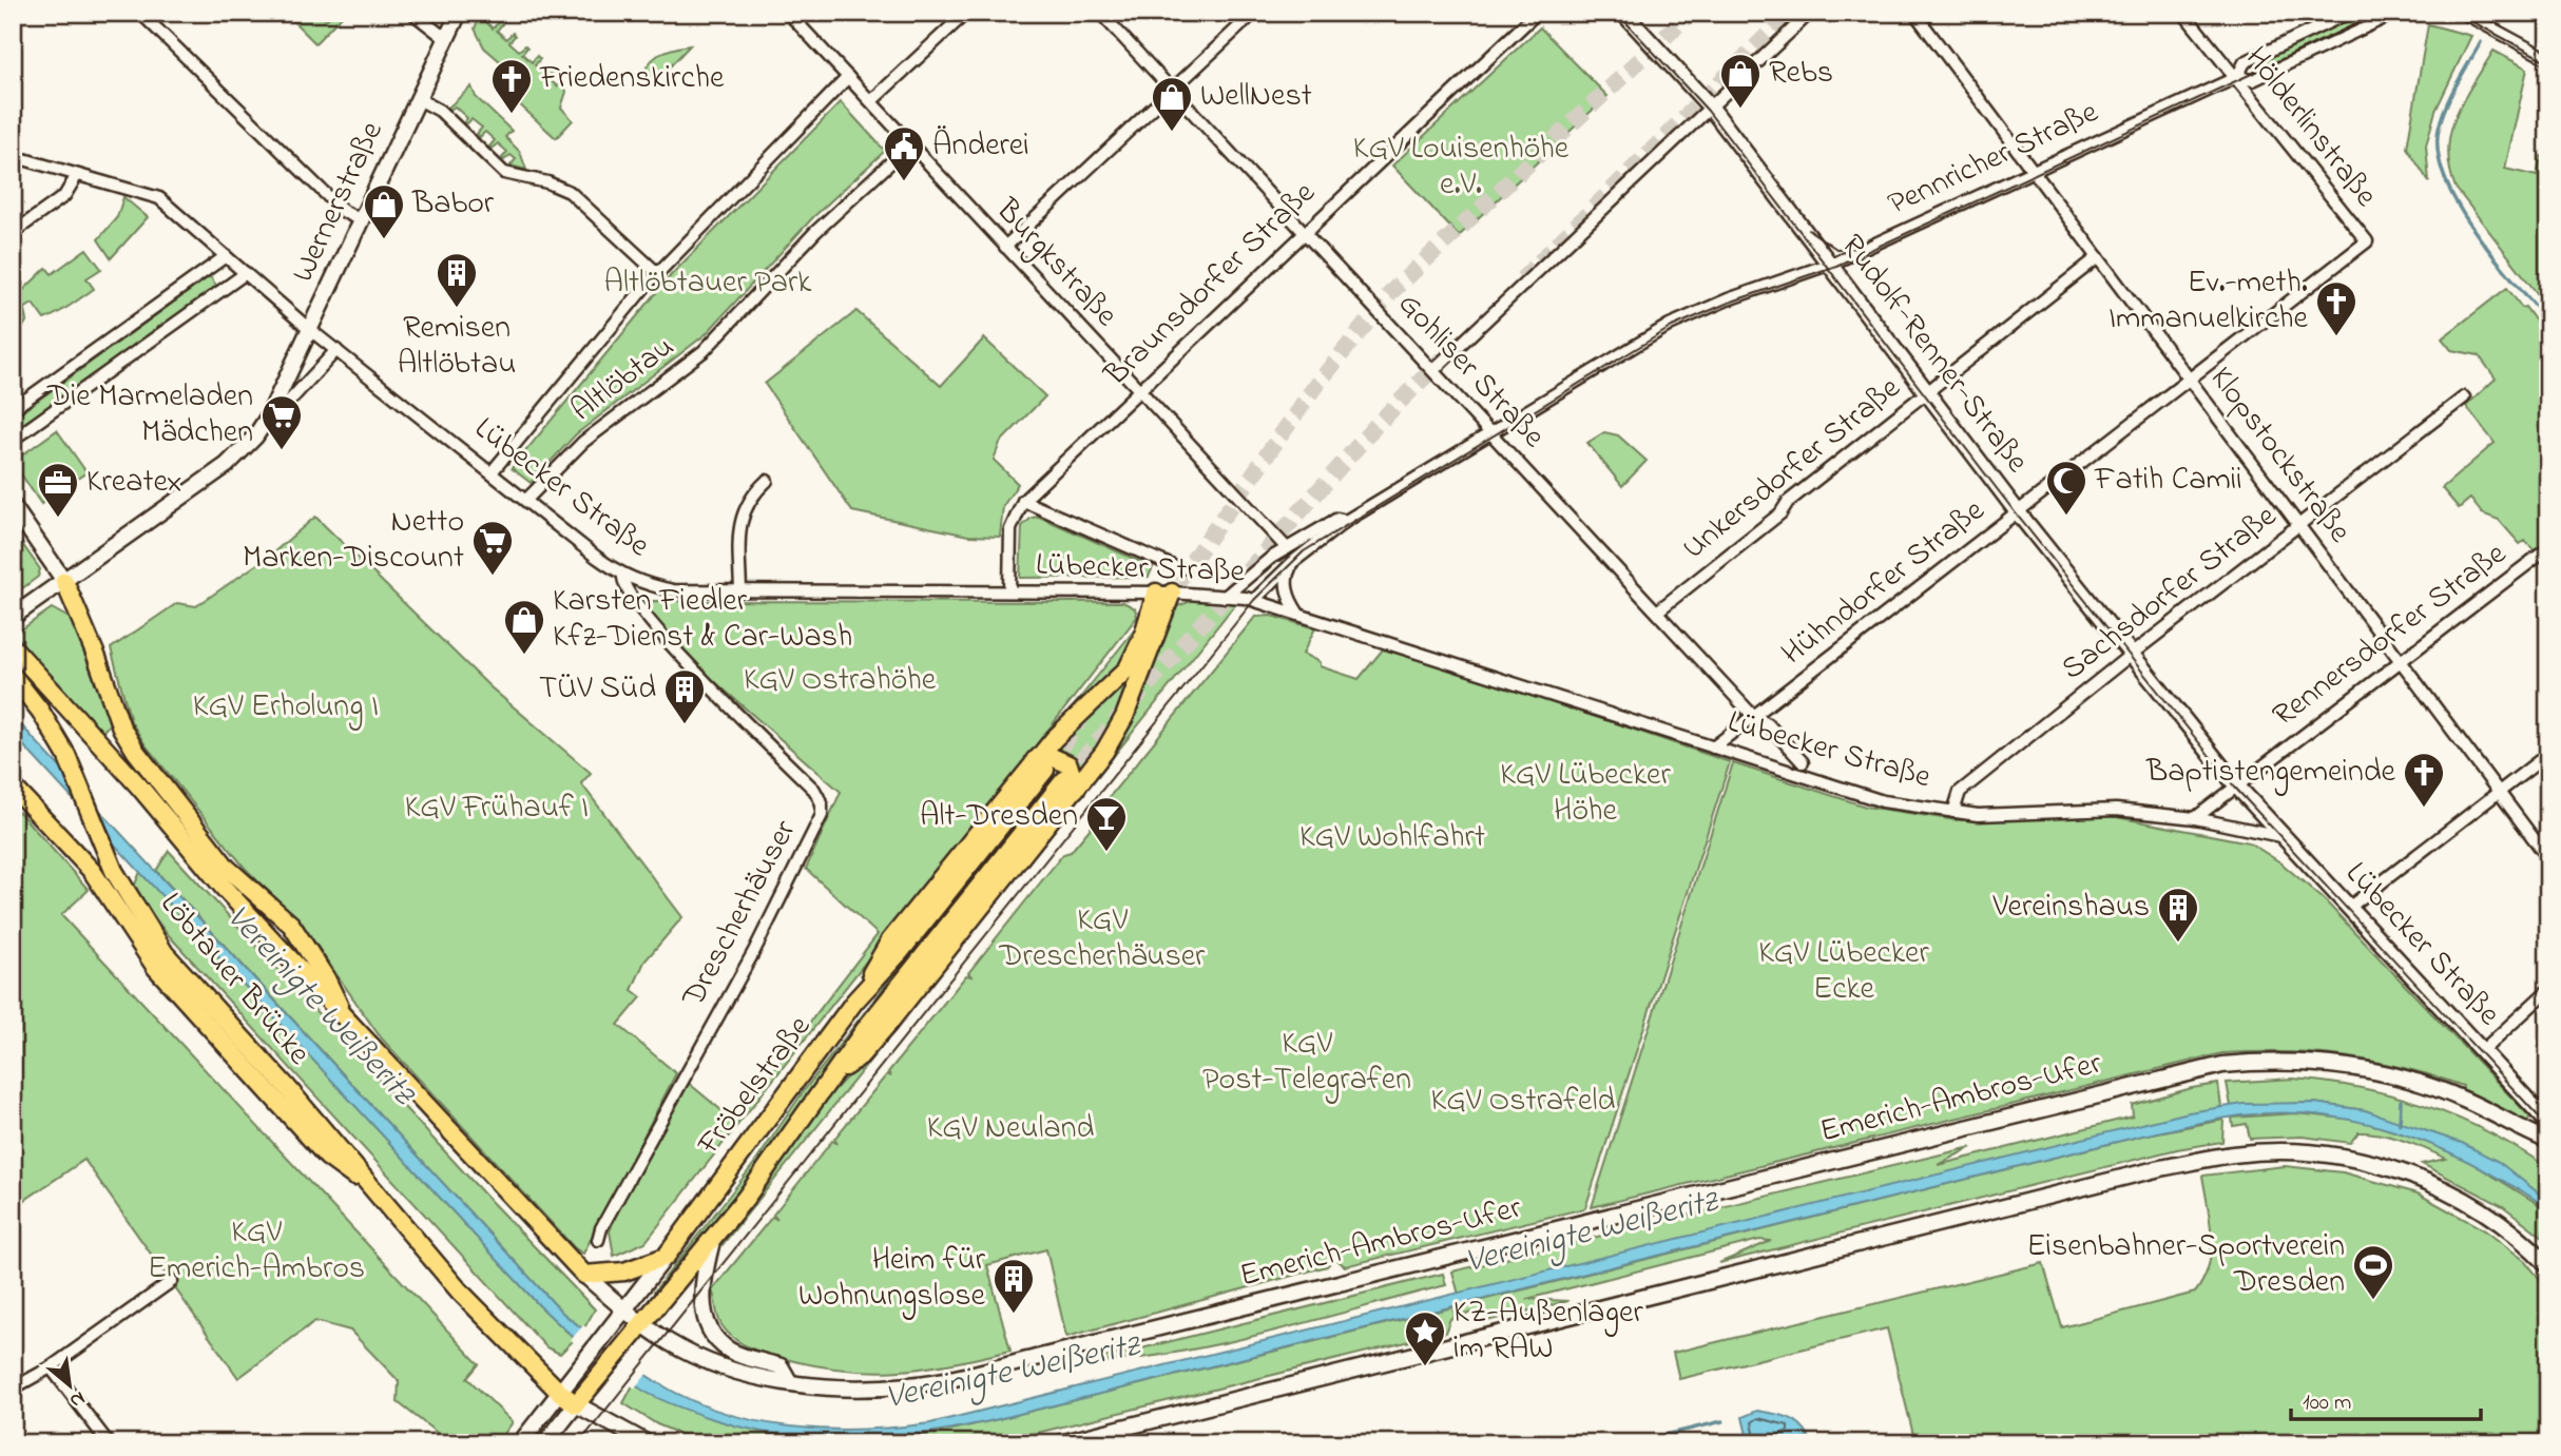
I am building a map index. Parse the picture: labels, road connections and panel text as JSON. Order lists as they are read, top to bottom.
{
  "streets": {
    "main road": [
      "Wernerstraße",
      "Rudolf-Renner-Straße",
      "Lübecker Straße",
      "Löbtauer Brücke",
      "Fröbelstraße",
      "Emerich-Ambros-Ufer"
    ],
    "street": [
      "Hölderlinstraße",
      "Pennricher Straße",
      "Burgkstraße",
      "Braunsdorfer Straße",
      "Gohliser Straße",
      "Altlöbtau",
      "Klopstockstraße",
      "Unkersdorfer Straße",
      "Hühndorfer Straße",
      "Sachsdorfer Straße",
      "Rennersdorfer Straße",
      "Drescherhäuser"
    ]
  },
  "crossings": [
    ["Hölderlinstraße", "Pennricher Straße"],
    ["Hölderlinstraße", "Hühndorfer Straße"],
    ["Pennricher Straße", "Burgkstraße"],
    ["Pennricher Straße", "Rudolf-Renner-Straße"],
    ["Pennricher Straße", "Gohliser Straße"],
    ["Pennricher Straße", "Klopstockstraße"],
    ["Pennricher Straße", "Lübecker Straße"],
    ["Wernerstraße", "Lübecker Straße"],
    ["Burgkstraße", "Braunsdorfer Straße"],
    ["Burgkstraße", "Altlöbtau"],
    ["Braunsdorfer Straße", "Gohliser Straße"],
    ["Braunsdorfer Straße", "Lübecker Straße"],
    ["Rudolf-Renner-Straße", "Unkersdorfer Straße"],
    ["Rudolf-Renner-Straße", "Lübecker Straße"],
    ["Rudolf-Renner-Straße", "Hühndorfer Straße"],
    ["Rudolf-Renner-Straße", "Sachsdorfer Straße"],
    ["Rudolf-Renner-Straße", "Rennersdorfer Straße"],
    ["Gohliser Straße", "Unkersdorfer Straße"],
    ["Gohliser Straße", "Hühndorfer Straße"],
    ["Altlöbtau", "Lübecker Straße"],
    ["Klopstockstraße", "Unkersdorfer Straße"],
    ["Klopstockstraße", "Hühndorfer Straße"],
    ["Klopstockstraße", "Sachsdorfer Straße"],
    ["Klopstockstraße", "Rennersdorfer Straße"],
    ["Lübecker Straße", "Hühndorfer Straße"],
    ["Lübecker Straße", "Sachsdorfer Straße"],
    ["Lübecker Straße", "Rennersdorfer Straße"],
    ["Lübecker Straße", "Drescherhäuser"],
    ["Lübecker Straße", "Fröbelstraße"],
    ["Löbtauer Brücke", "Emerich-Ambros-Ufer"],
    ["Fröbelstraße", "Emerich-Ambros-Ufer"]
  ],
  "water": ["Vereinigte Weißeritz"],
  "parks": [
    "KGV Louisenhöhe e.V.",
    "Altlöbtauer Park",
    "KGV Ostrahöhe",
    "KGV Erholung I",
    "KGV Lübecker Höhe",
    "KGV Frühauf I",
    "KGV Wohlfahrt",
    "KGV Drescherhäuser",
    "KGV Lübecker Ecke",
    "KGV Post-Telegrafen",
    "KGV Ostrafeld",
    "KGV Neuland",
    "KGV Emerich-Ambros"
  ],
  "places": {
    "shop": [
      "Rebs",
      "WellNest",
      "Babor",
      "Karsten Fiedler Kfz-Dienst & Car-Wash"
    ],
    "church": ["Friedenskirche", "Ev.-meth. Immanuelkirche", "Baptistengemeinde"],
    "public building": ["Änderei"],
    "building": [
      "Remisen Altlöbtau",
      "TÜV Süd",
      "Vereinshaus",
      "Heim für Wohnungslose"
    ],
    "supermarket": ["Die Marmeladen Mädchen", "Netto Marken-Discount"],
    "mosque": ["Fatih Camii"],
    "office": ["Kreatex"],
    "bar": ["Alt-Dresden"],
    "sports": ["Eisenbahner-Sportverein Dresden"],
    "place": ["KZ-Außenlager im RAW"]
  },
  "scale_bar": "100 m",
  "north": "bottom right"
}
